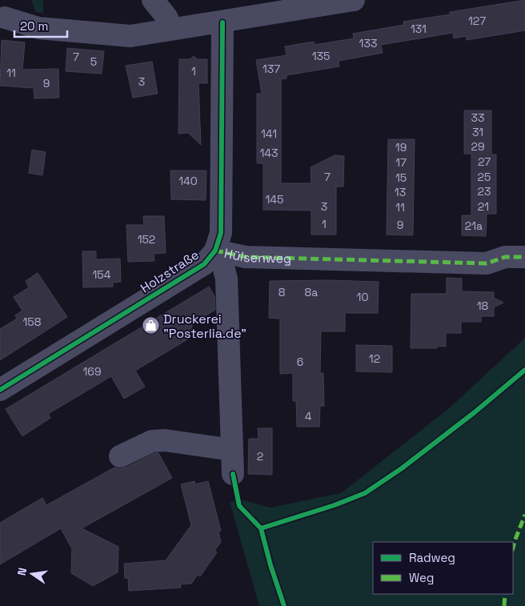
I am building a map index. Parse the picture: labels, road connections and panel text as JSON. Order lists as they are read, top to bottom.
{
  "streets": {
    "street": ["Hülsenweg", "Holzstraße"]
  },
  "crossings": [
    ["Hülsenweg", "Holzstraße"]
  ],
  "places": {
    "shop": ["Druckerei \"Posterlia.de\""]
  },
  "house_numbers": [
    "127",
    "131",
    "133",
    "135",
    "7",
    "5",
    "137",
    "1",
    "11",
    "3",
    "9",
    "33",
    "31",
    "141",
    "29",
    "19",
    "143",
    "27",
    "17",
    "7",
    "25",
    "15",
    "140",
    "23",
    "13",
    "145",
    "3",
    "21",
    "11",
    "1",
    "9",
    "21a",
    "152",
    "154",
    "8",
    "8a",
    "10",
    "18",
    "158",
    "12",
    "6",
    "169",
    "4",
    "2"
  ],
  "legend": ["Radweg", "Weg"],
  "scale_bar": "20 m",
  "north": "left"
}
